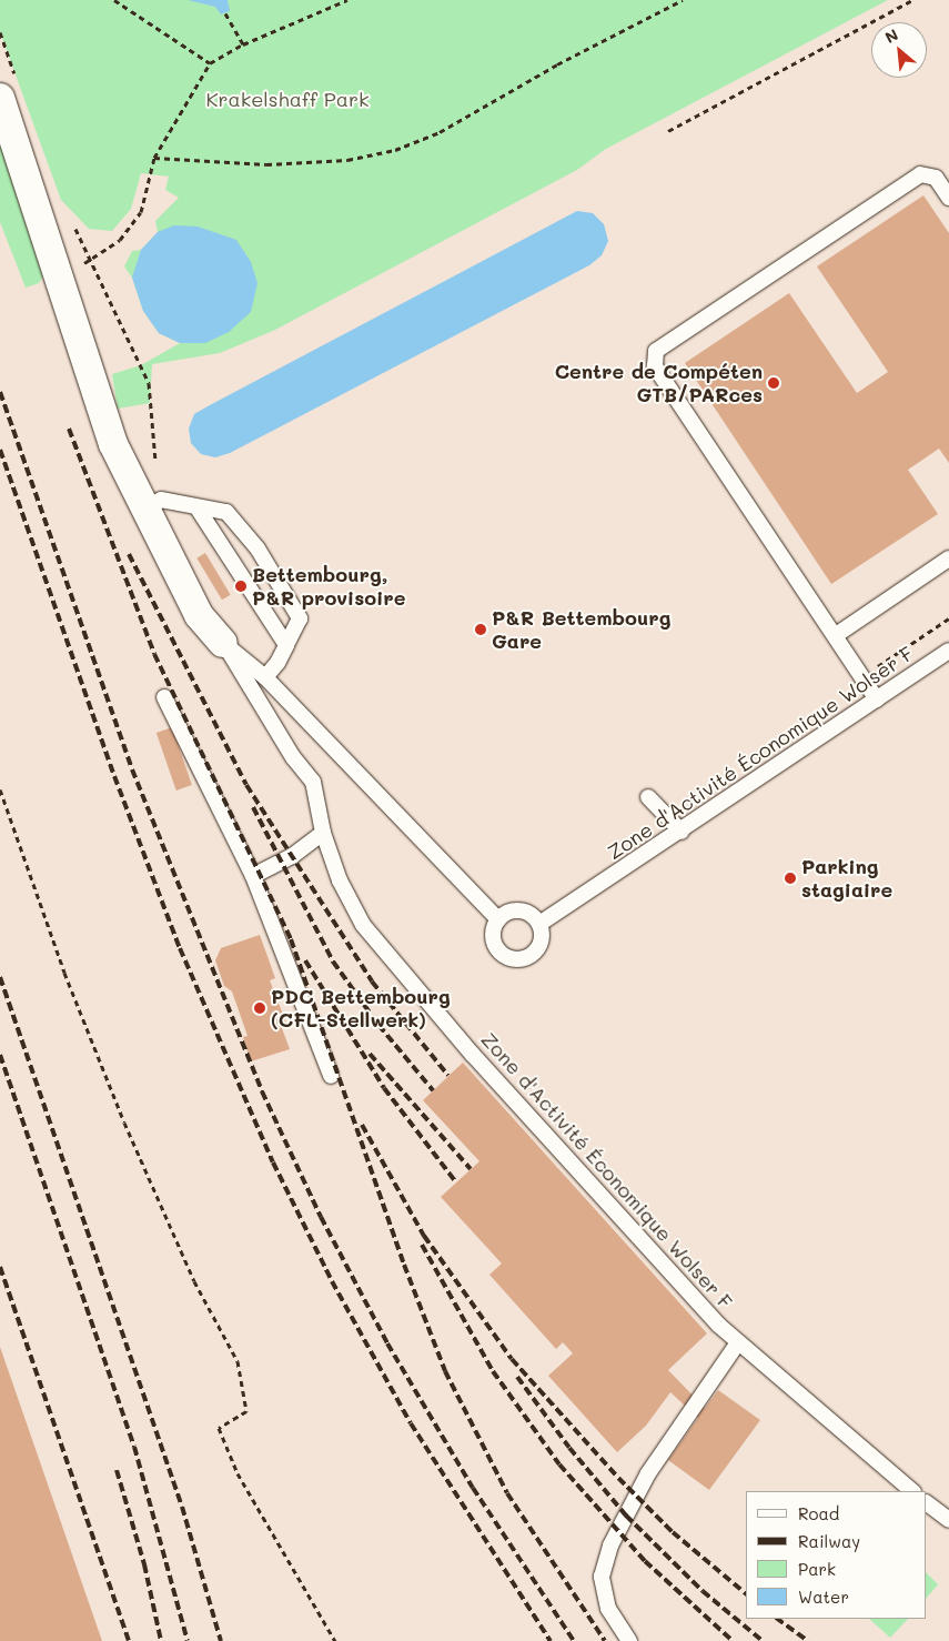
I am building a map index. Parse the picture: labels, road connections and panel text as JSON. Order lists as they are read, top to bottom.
{
  "streets": {
    "lane": ["Zone d'Activité Économique Wolser F"]
  },
  "parks": ["Krakelshaff Park"],
  "places": [
    "Centre de Compéten GTB/PARces",
    "Bettembourg, P&R provisoire",
    "P&R Bettembourg Gare",
    "Parking stagiaire",
    "PDC Bettembourg (CFL-Stellwerk)"
  ],
  "legend": [
    "Road",
    "Railway",
    "Park",
    "Water"
  ],
  "north": "top left"
}
